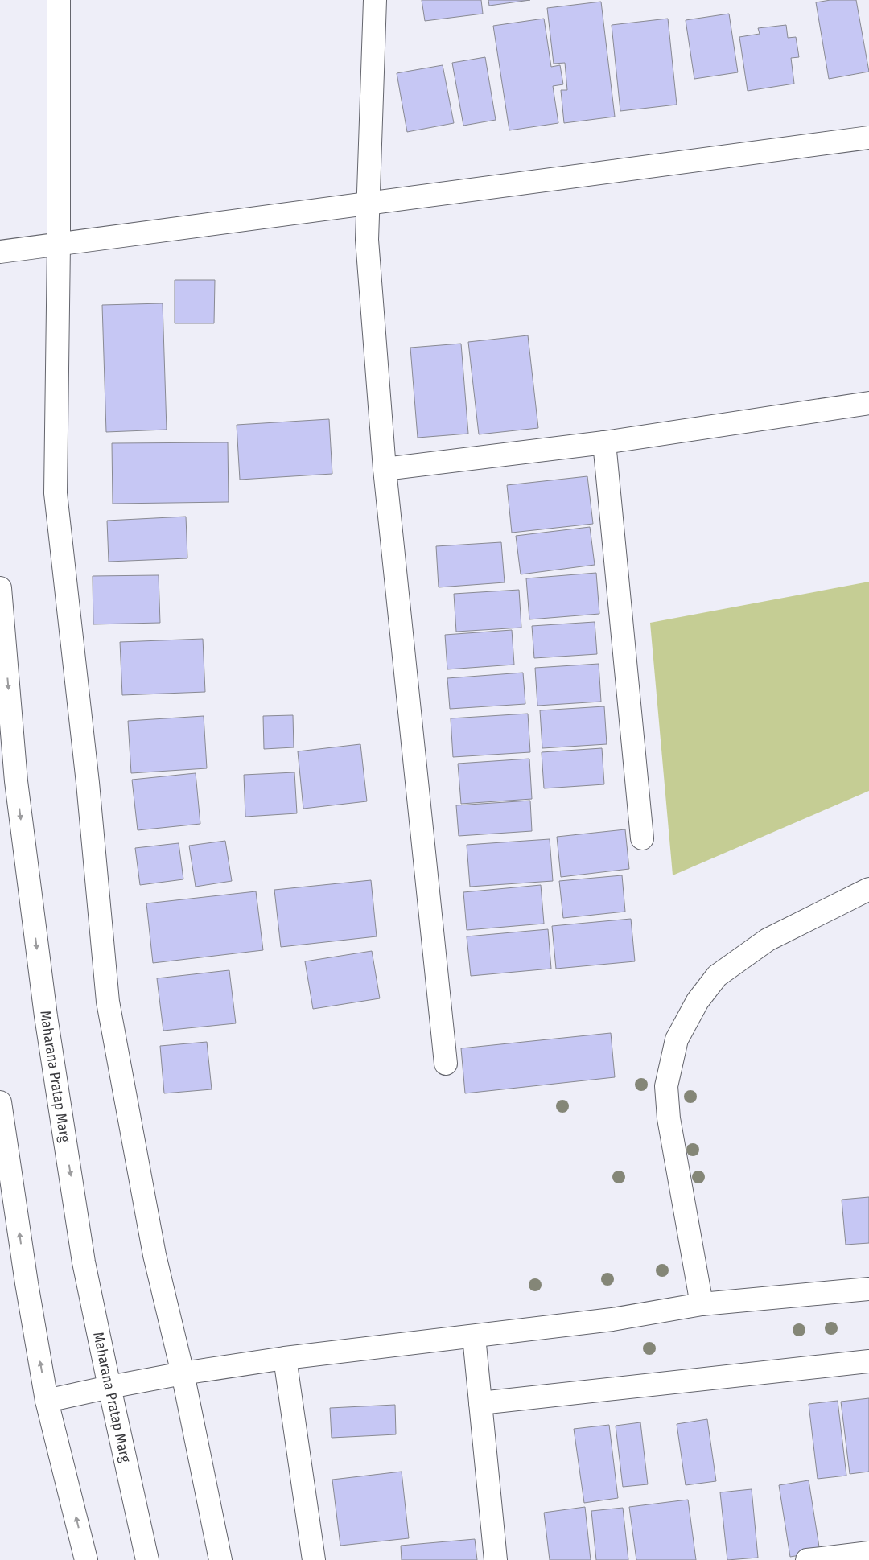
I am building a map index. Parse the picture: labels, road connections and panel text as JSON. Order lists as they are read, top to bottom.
{
  "streets": {
    "street": ["Maharana Pratap Marg"]
  }
}
